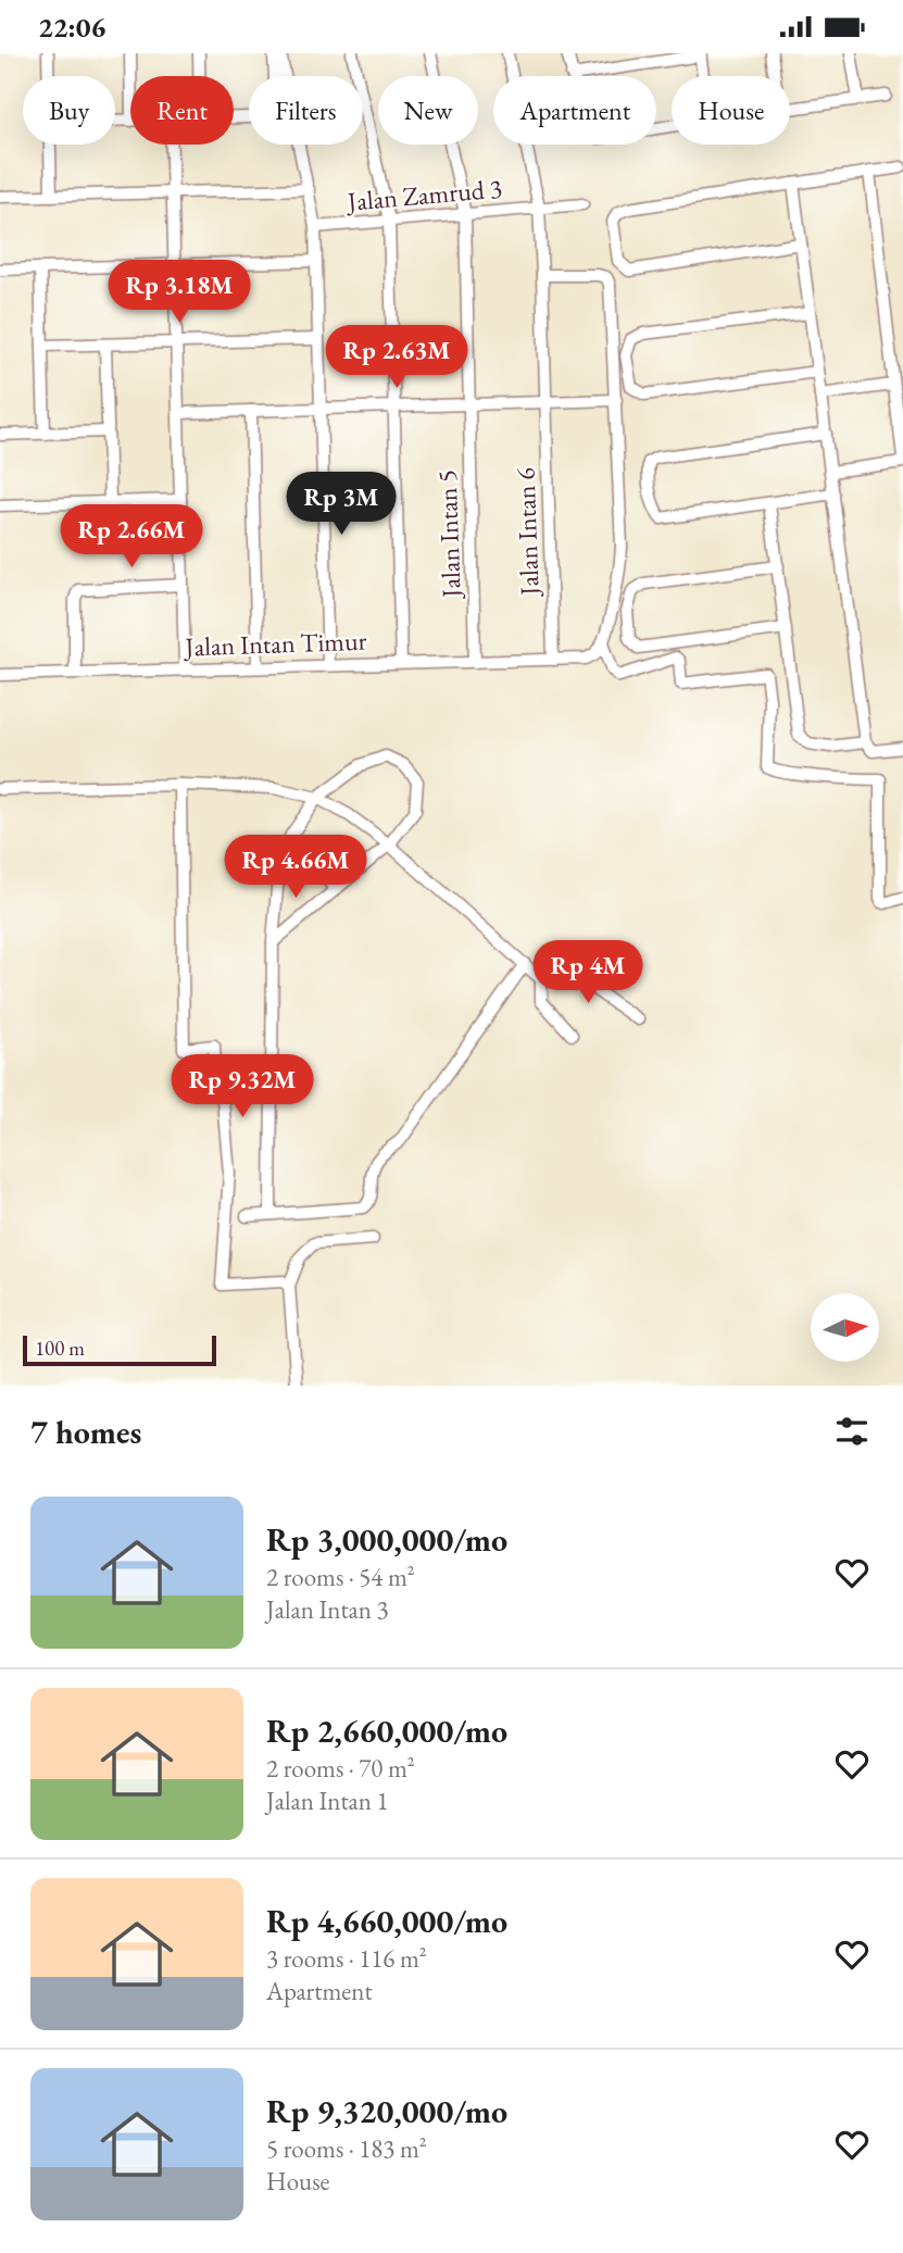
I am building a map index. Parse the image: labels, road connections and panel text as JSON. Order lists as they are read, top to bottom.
{
  "streets": {
    "street": [
      "Jalan Zamrud 3",
      "Jalan Intan 6",
      "Jalan Intan 5",
      "Jalan Intan Timur"
    ]
  },
  "crossings": [
    ["Jalan Zamrud 3", "Jalan Intan 6"],
    ["Jalan Zamrud 3", "Jalan Intan 5"],
    ["Jalan Intan 6", "Jalan Intan Timur"],
    ["Jalan Intan 5", "Jalan Intan Timur"]
  ],
  "scale_bar": "100 m",
  "north": "right",
  "page": {
    "status": "22:06",
    "chip": [
      "Buy",
      "Rent",
      "Filters",
      "New",
      "Apartment",
      "House"
    ],
    "price": [
      "Rp 3.18M",
      "Rp 2.63M",
      "Rp 3M",
      "Rp 2.66M",
      "Rp 4.66M",
      "Rp 4M",
      "Rp 9.32M"
    ],
    "scale": "100 m",
    "heading": "7 homes",
    "list": [
      {
        "name": "Rp 3,000,000/mo",
        "note": "2 rooms · 54 m² · Jalan Intan 3"
      },
      {
        "name": "Rp 2,660,000/mo",
        "note": "2 rooms · 70 m² · Jalan Intan 1"
      },
      {
        "name": "Rp 4,660,000/mo",
        "note": "3 rooms · 116 m² · Apartment"
      },
      {
        "name": "Rp 9,320,000/mo",
        "note": "5 rooms · 183 m² · House"
      }
    ]
  }
}
